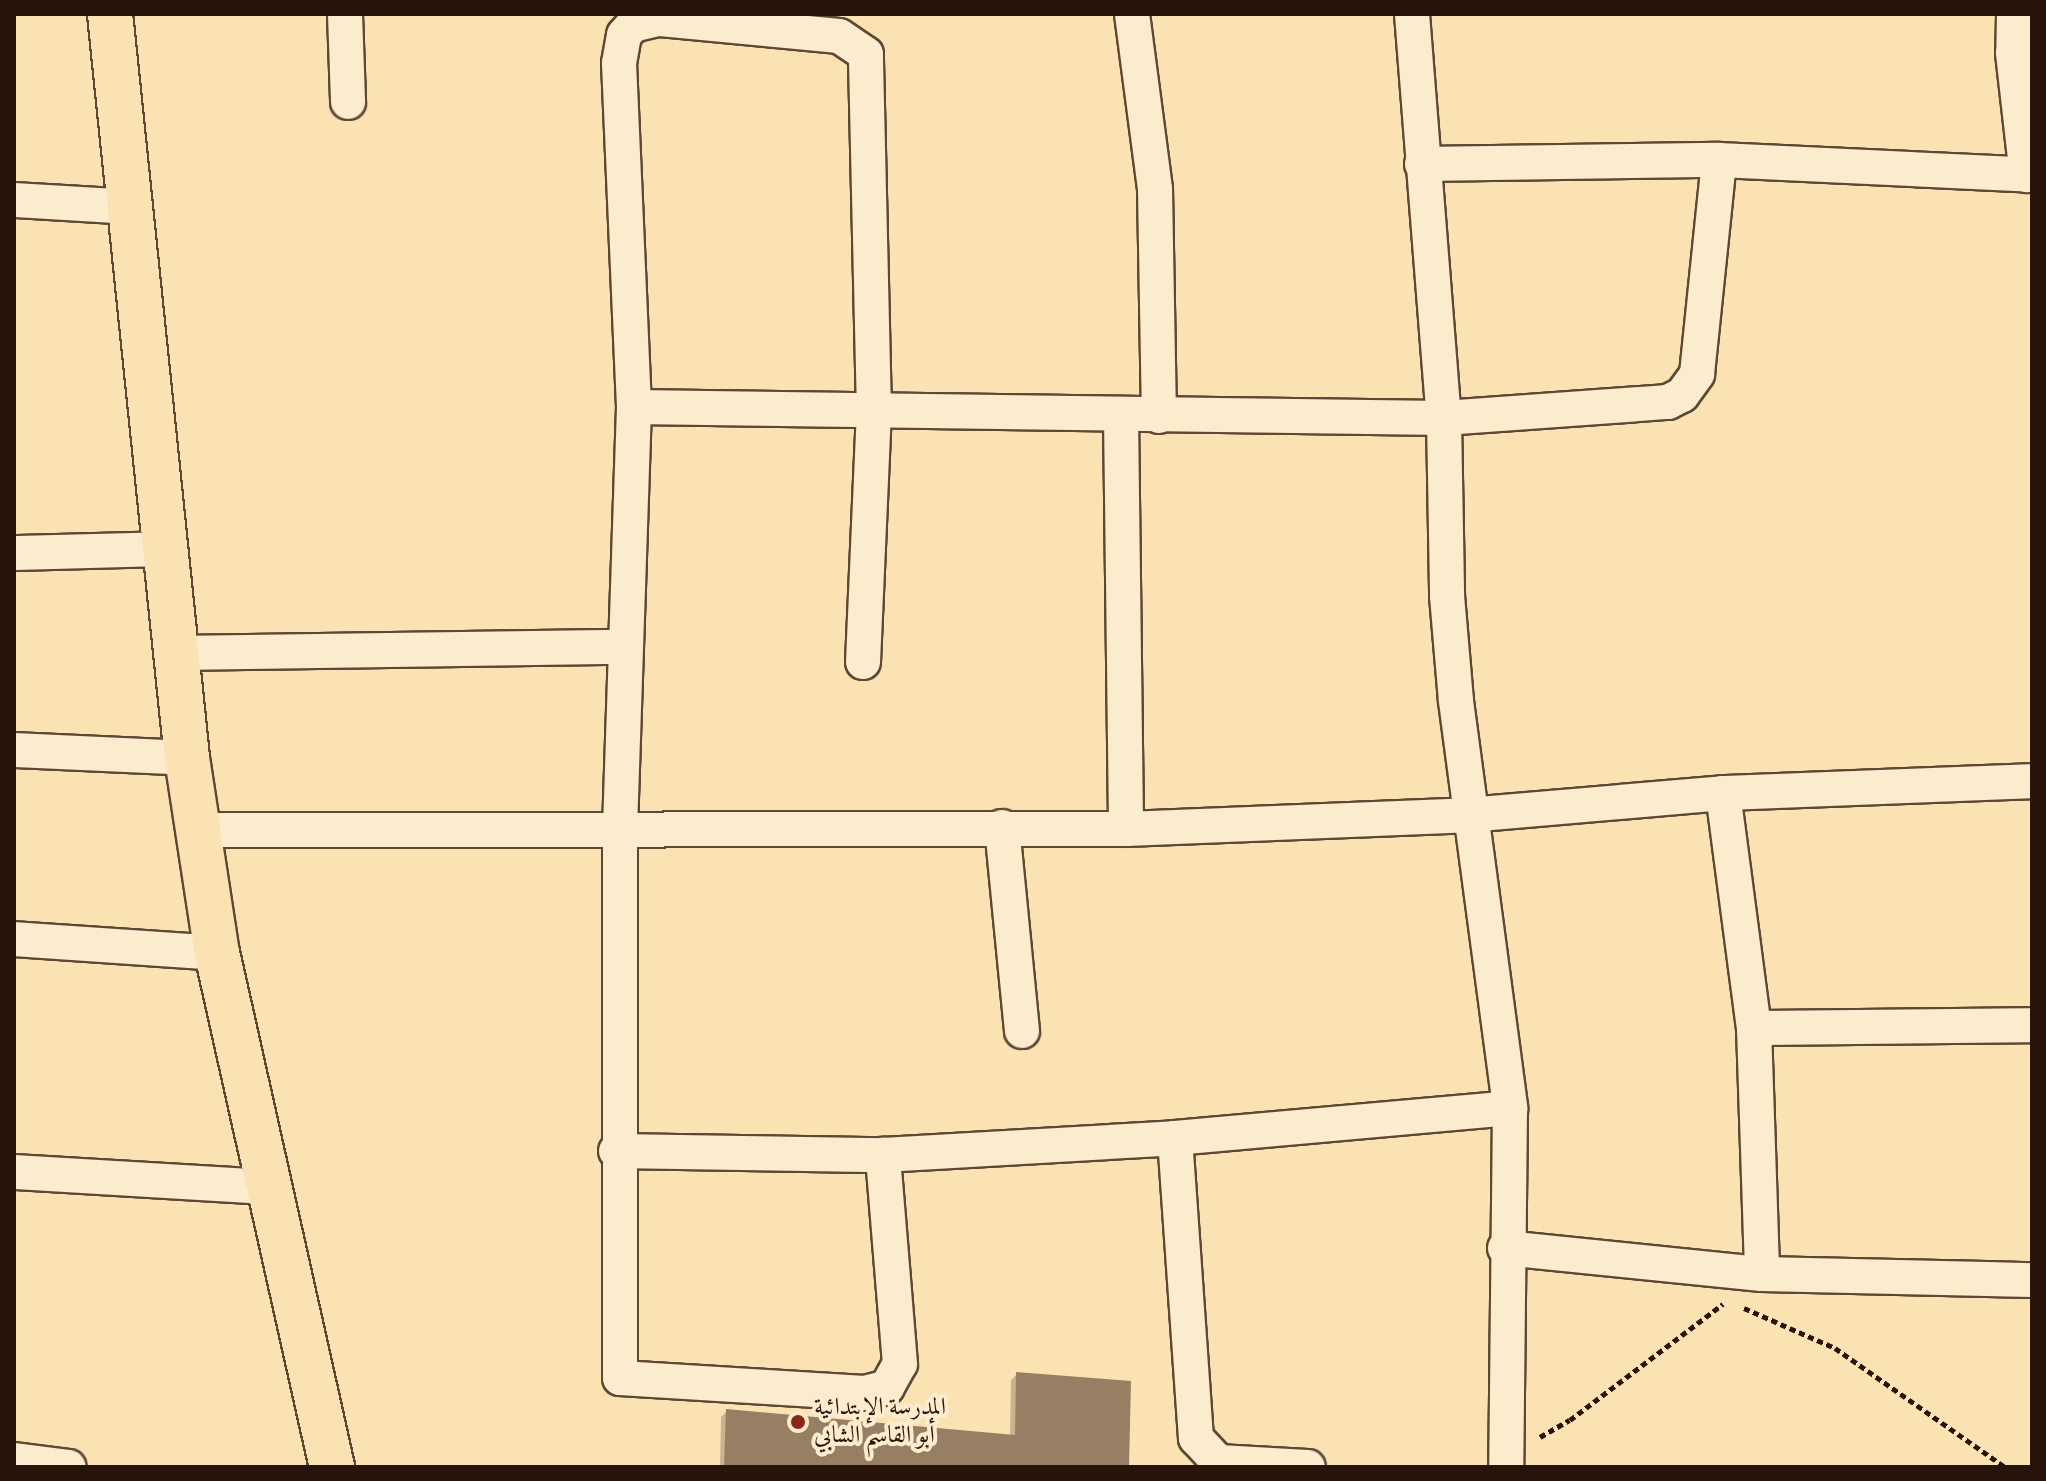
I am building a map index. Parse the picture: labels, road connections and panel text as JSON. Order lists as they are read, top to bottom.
{
  "places": ["المدرسة الإبتدائية أبو القاسم الشابي"]
}
